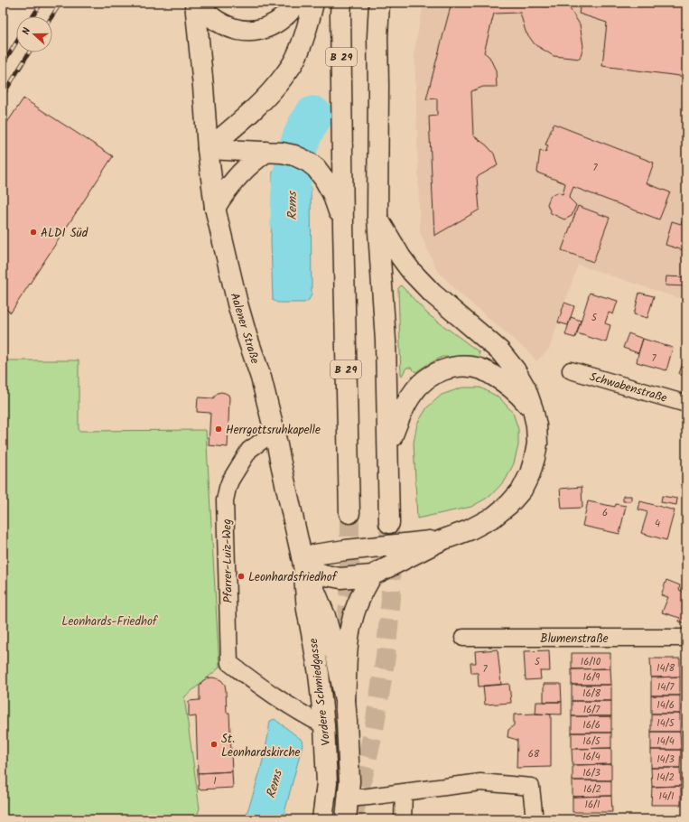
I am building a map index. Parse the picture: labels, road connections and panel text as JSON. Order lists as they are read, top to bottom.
{
  "streets": {
    "main road": ["B 29", "Aalener Straße", "Vordere Schmiedgasse"],
    "street": ["Schwabenstraße", "Pfarrer-Luiz-Weg", "Blumenstraße"]
  },
  "crossings": [
    ["Aalener Straße", "Pfarrer-Luiz-Weg"],
    ["Aalener Straße", "Vordere Schmiedgasse"],
    ["Pfarrer-Luiz-Weg", "Vordere Schmiedgasse"]
  ],
  "water": ["Rems"],
  "parks": ["Leonhards-Friedhof"],
  "places": [
    "ALDI Süd",
    "Herrgottsruhkapelle",
    "Leonhardsfriedhof",
    "St. Leonhardskirche"
  ],
  "house_numbers": [
    "7",
    "5",
    "7",
    "6",
    "4",
    "5",
    "16/10",
    "14/8",
    "7",
    "16/9",
    "14/7",
    "16/8",
    "14/6",
    "16/7",
    "14/5",
    "16/6",
    "16/5",
    "14/4",
    "68",
    "16/4",
    "14/3",
    "16/3",
    "14/2",
    "1",
    "16/2",
    "14/1",
    "16/1"
  ],
  "north": "left"
}
